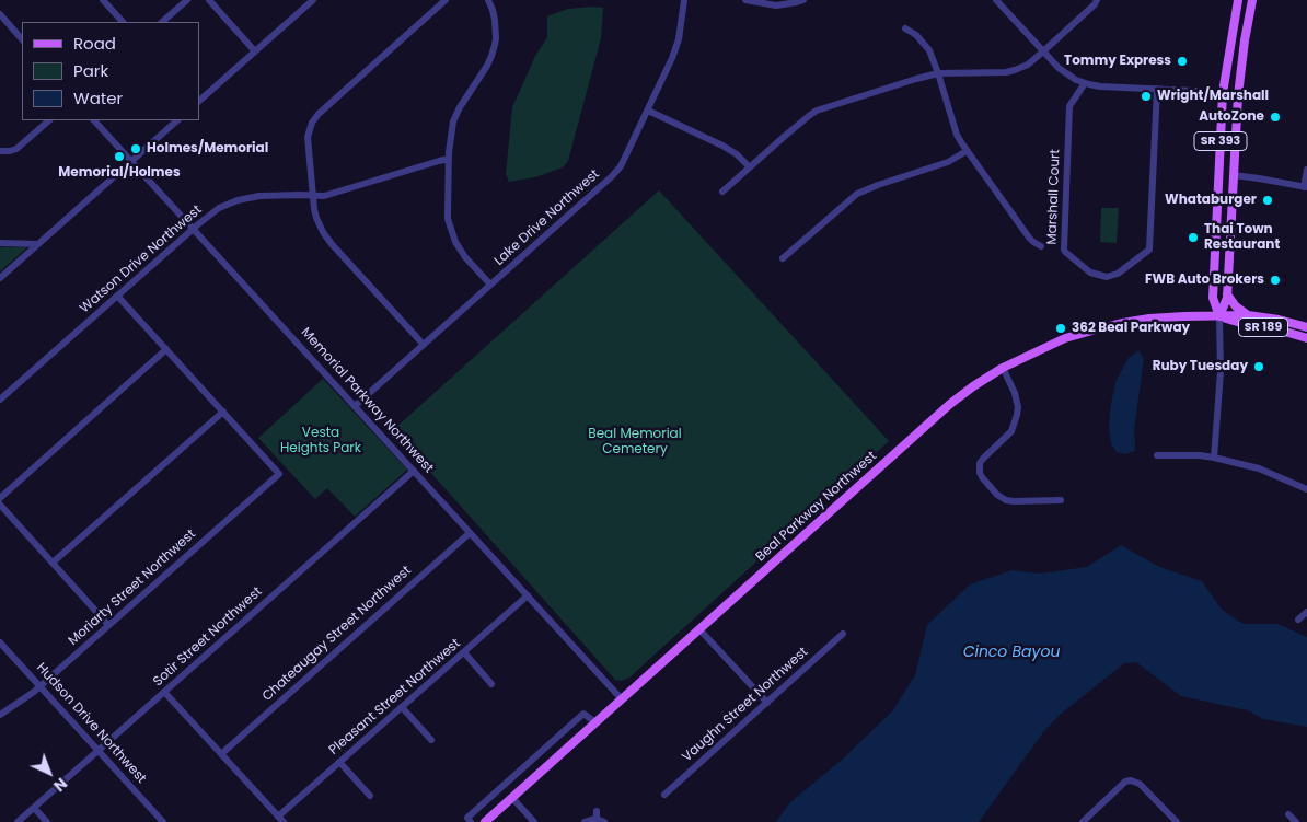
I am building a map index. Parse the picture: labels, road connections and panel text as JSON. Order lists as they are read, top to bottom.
{
  "streets": {
    "main road": ["SR 393", "SR 189", "Beal Parkway Northwest"],
    "street": [
      "Marshall Court",
      "Lake Drive Northwest",
      "Watson Drive Northwest",
      "Memorial Parkway Northwest",
      "Moriarty Street Northwest",
      "Chateaugay Street Northwest",
      "Sotir Street Northwest",
      "Pleasant Street Northwest",
      "Vaughn Street Northwest",
      "Hudson Drive Northwest"
    ]
  },
  "crossings": [
    ["SR 393", "Beal Parkway Northwest"],
    ["Lake Drive Northwest", "Memorial Parkway Northwest"],
    ["Watson Drive Northwest", "Memorial Parkway Northwest"],
    ["Memorial Parkway Northwest", "Beal Parkway Northwest"],
    ["Memorial Parkway Northwest", "Chateaugay Street Northwest"],
    ["Memorial Parkway Northwest", "Sotir Street Northwest"],
    ["Memorial Parkway Northwest", "Pleasant Street Northwest"],
    ["Moriarty Street Northwest", "Hudson Drive Northwest"],
    ["Sotir Street Northwest", "Hudson Drive Northwest"]
  ],
  "water": ["Cinco Bayou"],
  "parks": ["Vesta Heights Park", "Beal Memorial Cemetery"],
  "places": [
    "Tommy Express",
    "Wright/Marshall",
    "AutoZone",
    "Holmes/Memorial",
    "Memorial/Holmes",
    "Whataburger",
    "Thai Town Restaurant",
    "FWB Auto Brokers",
    "362 Beal Parkway",
    "Ruby Tuesday"
  ],
  "legend": ["Road", "Park", "Water"],
  "north": "bottom right"
}
